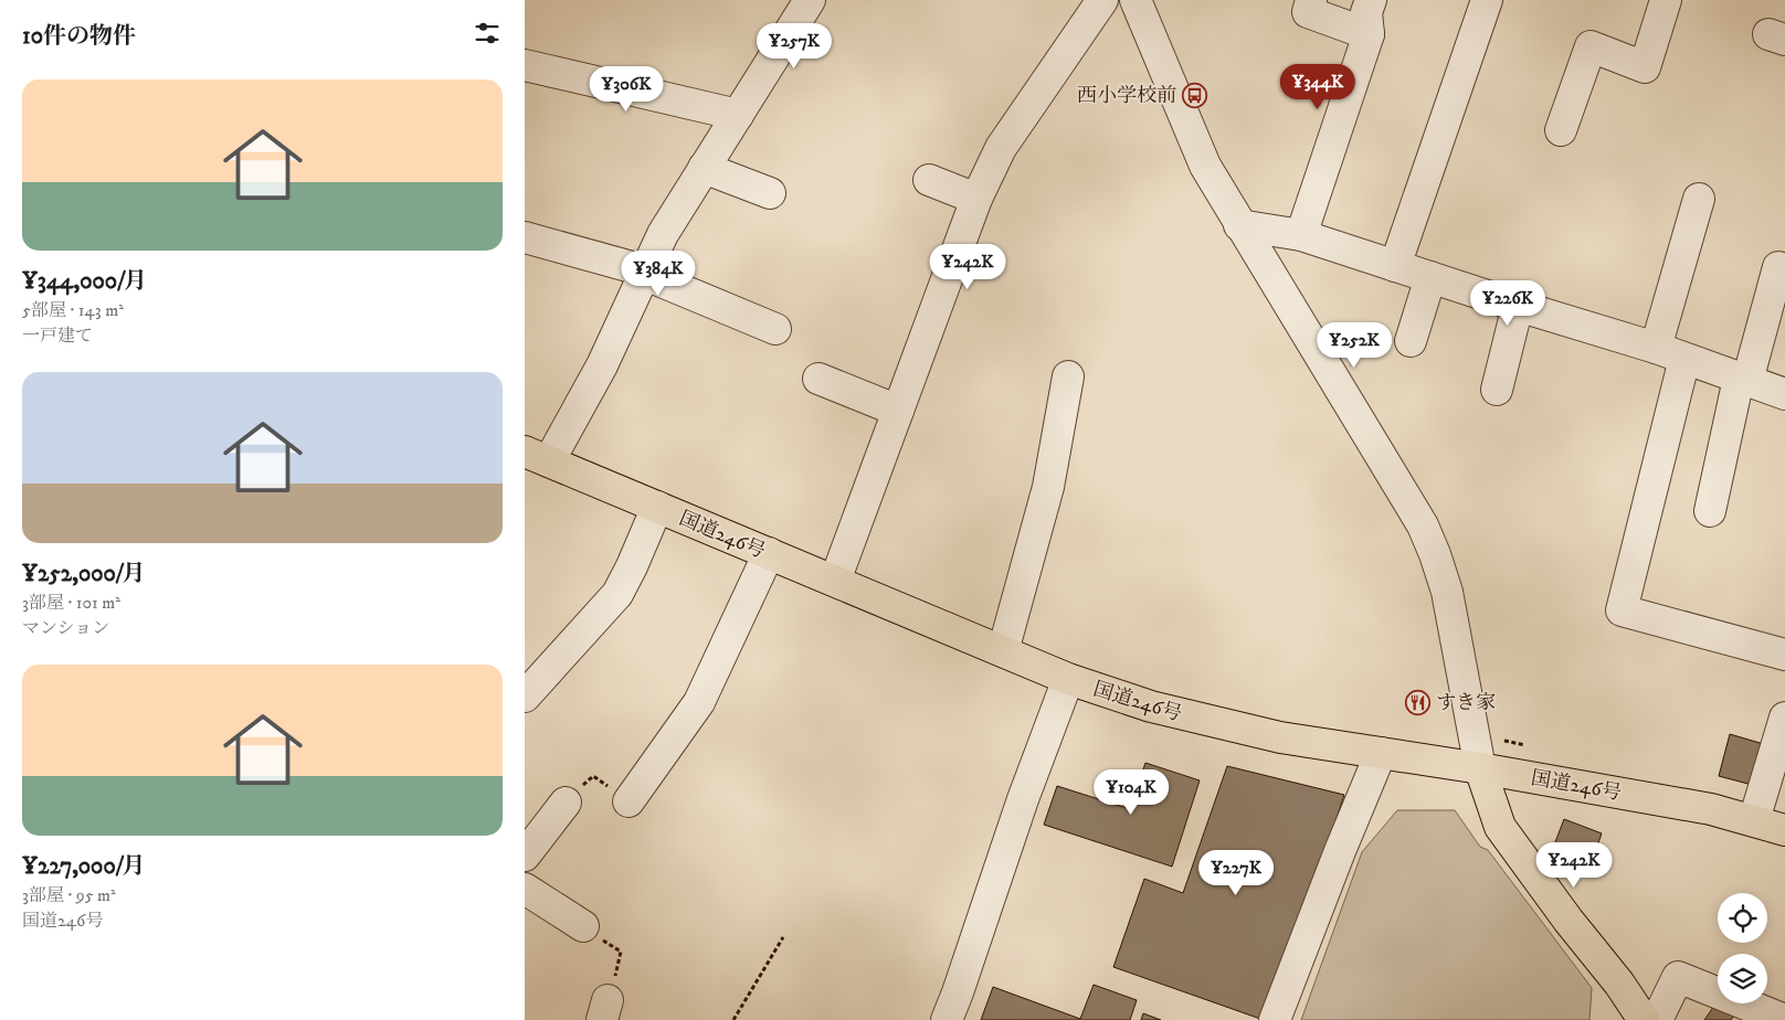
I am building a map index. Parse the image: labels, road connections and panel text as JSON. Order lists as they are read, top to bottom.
{
  "streets": {
    "main road": ["国道246号"]
  },
  "places": {
    "bus stop": ["西小学校前"],
    "restaurant": ["すき家"]
  },
  "page": {
    "heading": "10件の物件",
    "price": [
      "¥257K",
      "¥344K",
      "¥306K",
      "¥242K",
      "¥384K",
      "¥226K",
      "¥252K",
      "¥104K",
      "¥242K",
      "¥227K"
    ],
    "list": [
      {
        "name": "¥344,000/月",
        "note": "5部屋 · 143 m² · 一戸建て"
      },
      {
        "name": "¥252,000/月",
        "note": "3部屋 · 101 m² · マンション"
      },
      {
        "name": "¥227,000/月",
        "note": "3部屋 · 95 m² · 国道246号"
      }
    ]
  }
}
